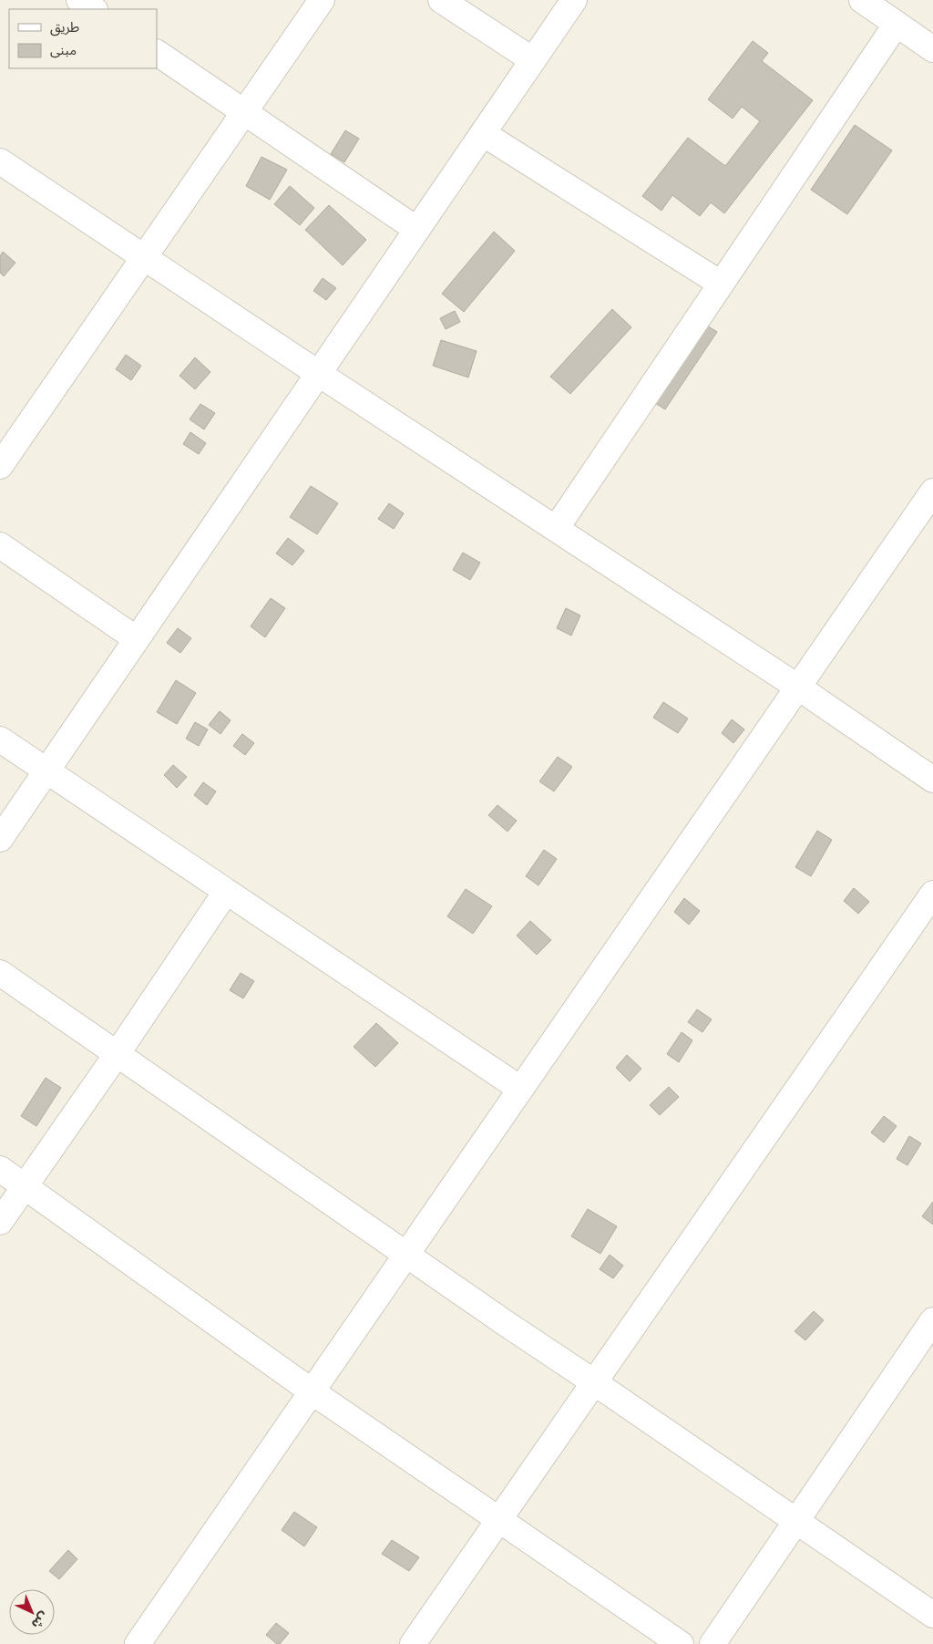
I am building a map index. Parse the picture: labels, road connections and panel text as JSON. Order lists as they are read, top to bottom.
{
  "legend": ["طريق", "مبنى"],
  "north": "bottom right"
}
